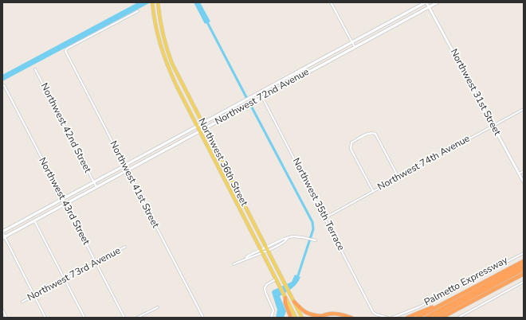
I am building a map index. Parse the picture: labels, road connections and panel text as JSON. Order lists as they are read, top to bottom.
{
  "streets": {
    "highway": ["Palmetto Expressway"],
    "main road": ["Northwest 72nd Avenue", "Northwest 36th Street"],
    "street": [
      "Northwest 31st Street",
      "Northwest 42nd Street",
      "Northwest 74th Avenue",
      "Northwest 41st Street",
      "Northwest 43rd Street",
      "Northwest 35th Terrace",
      "Northwest 73rd Avenue"
    ]
  },
  "crossings": [
    ["Northwest 31st Street", "Northwest 72nd Avenue"],
    ["Northwest 31st Street", "Northwest 74th Avenue"],
    ["Northwest 72nd Avenue", "Northwest 42nd Street"],
    ["Northwest 72nd Avenue", "Northwest 36th Street"],
    ["Northwest 72nd Avenue", "Northwest 41st Street"],
    ["Northwest 72nd Avenue", "Northwest 43rd Street"],
    ["Northwest 72nd Avenue", "Northwest 35th Terrace"],
    ["Northwest 74th Avenue", "Northwest 35th Terrace"],
    ["Northwest 43rd Street", "Northwest 73rd Avenue"]
  ]
}
